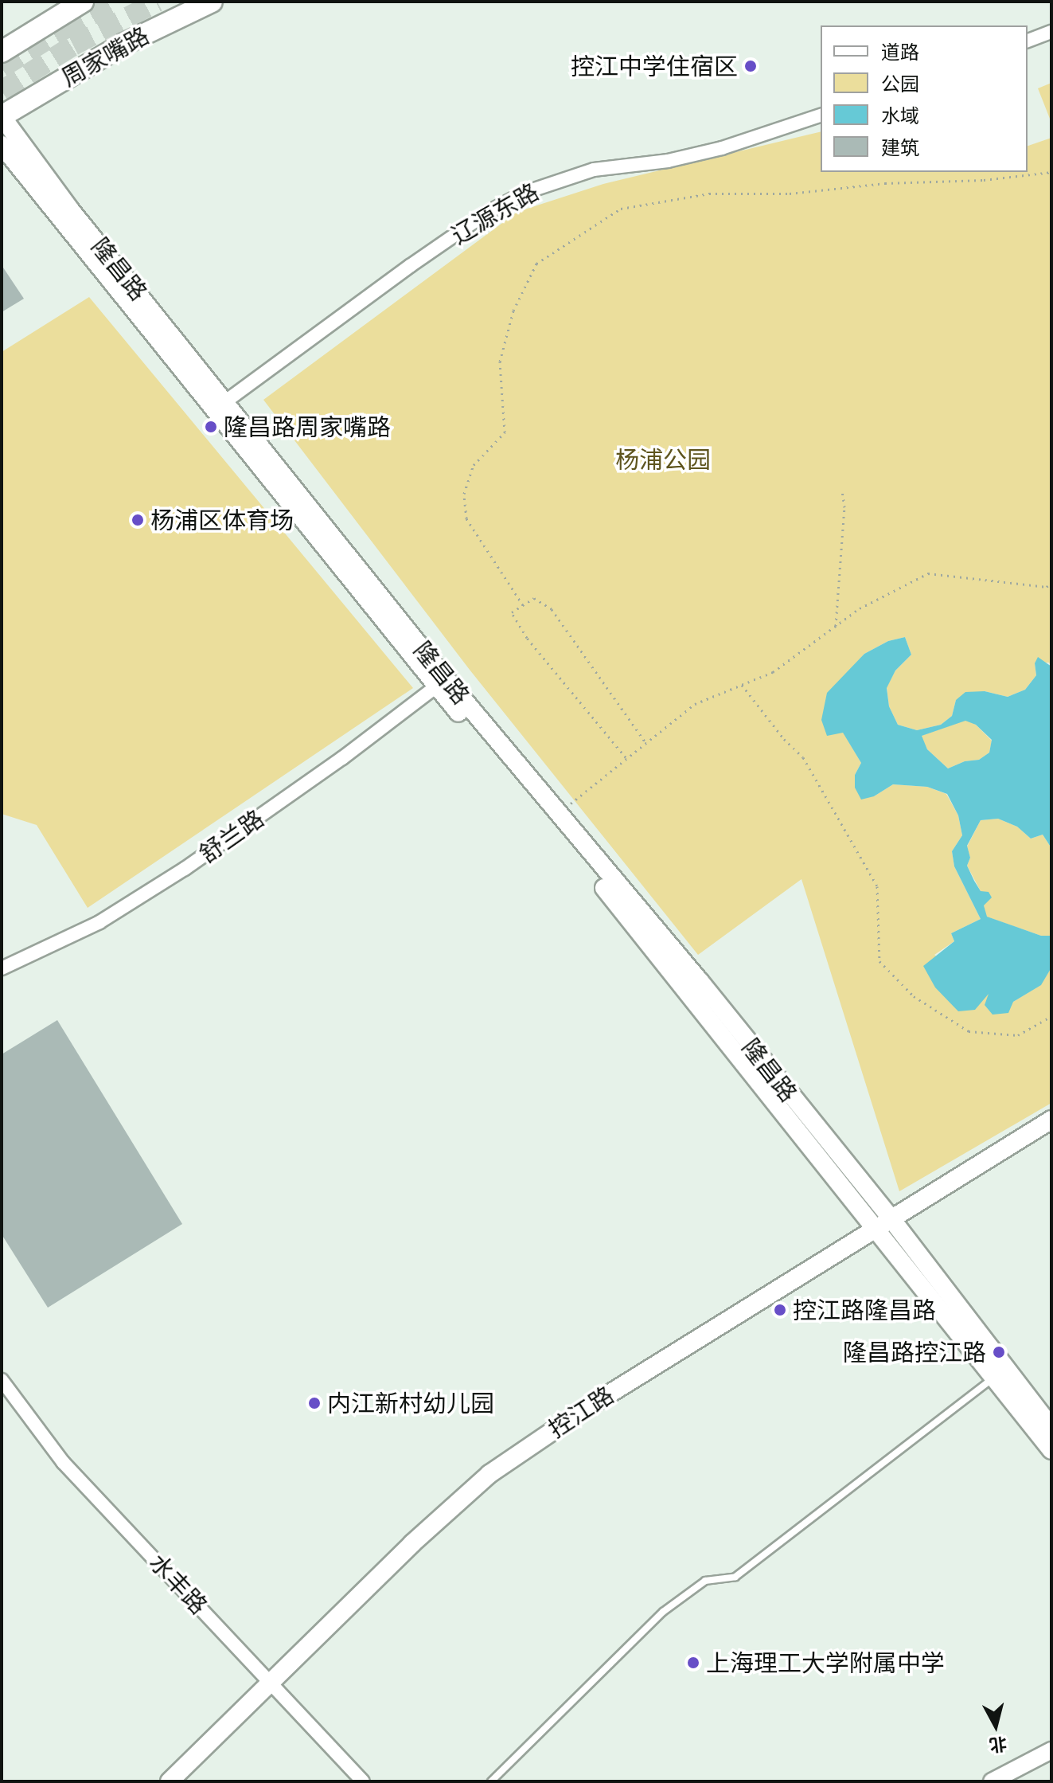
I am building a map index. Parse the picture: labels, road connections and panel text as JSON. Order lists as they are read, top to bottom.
{
  "streets": {
    "main road": ["周家嘴路", "隆昌路", "控江路"],
    "street": ["辽源东路", "舒兰路", "水丰路"]
  },
  "crossings": [
    ["周家嘴路", "隆昌路"],
    ["辽源东路", "隆昌路"],
    ["隆昌路", "舒兰路"],
    ["隆昌路", "控江路"],
    ["控江路", "水丰路"]
  ],
  "parks": ["杨浦公园"],
  "places": [
    "控江中学住宿区",
    "隆昌路周家嘴路",
    "杨浦区体育场",
    "控江路隆昌路",
    "隆昌路控江路",
    "内江新村幼儿园",
    "上海理工大学附属中学"
  ],
  "legend": [
    "道路",
    "公园",
    "水域",
    "建筑"
  ],
  "north": "bottom"
}
